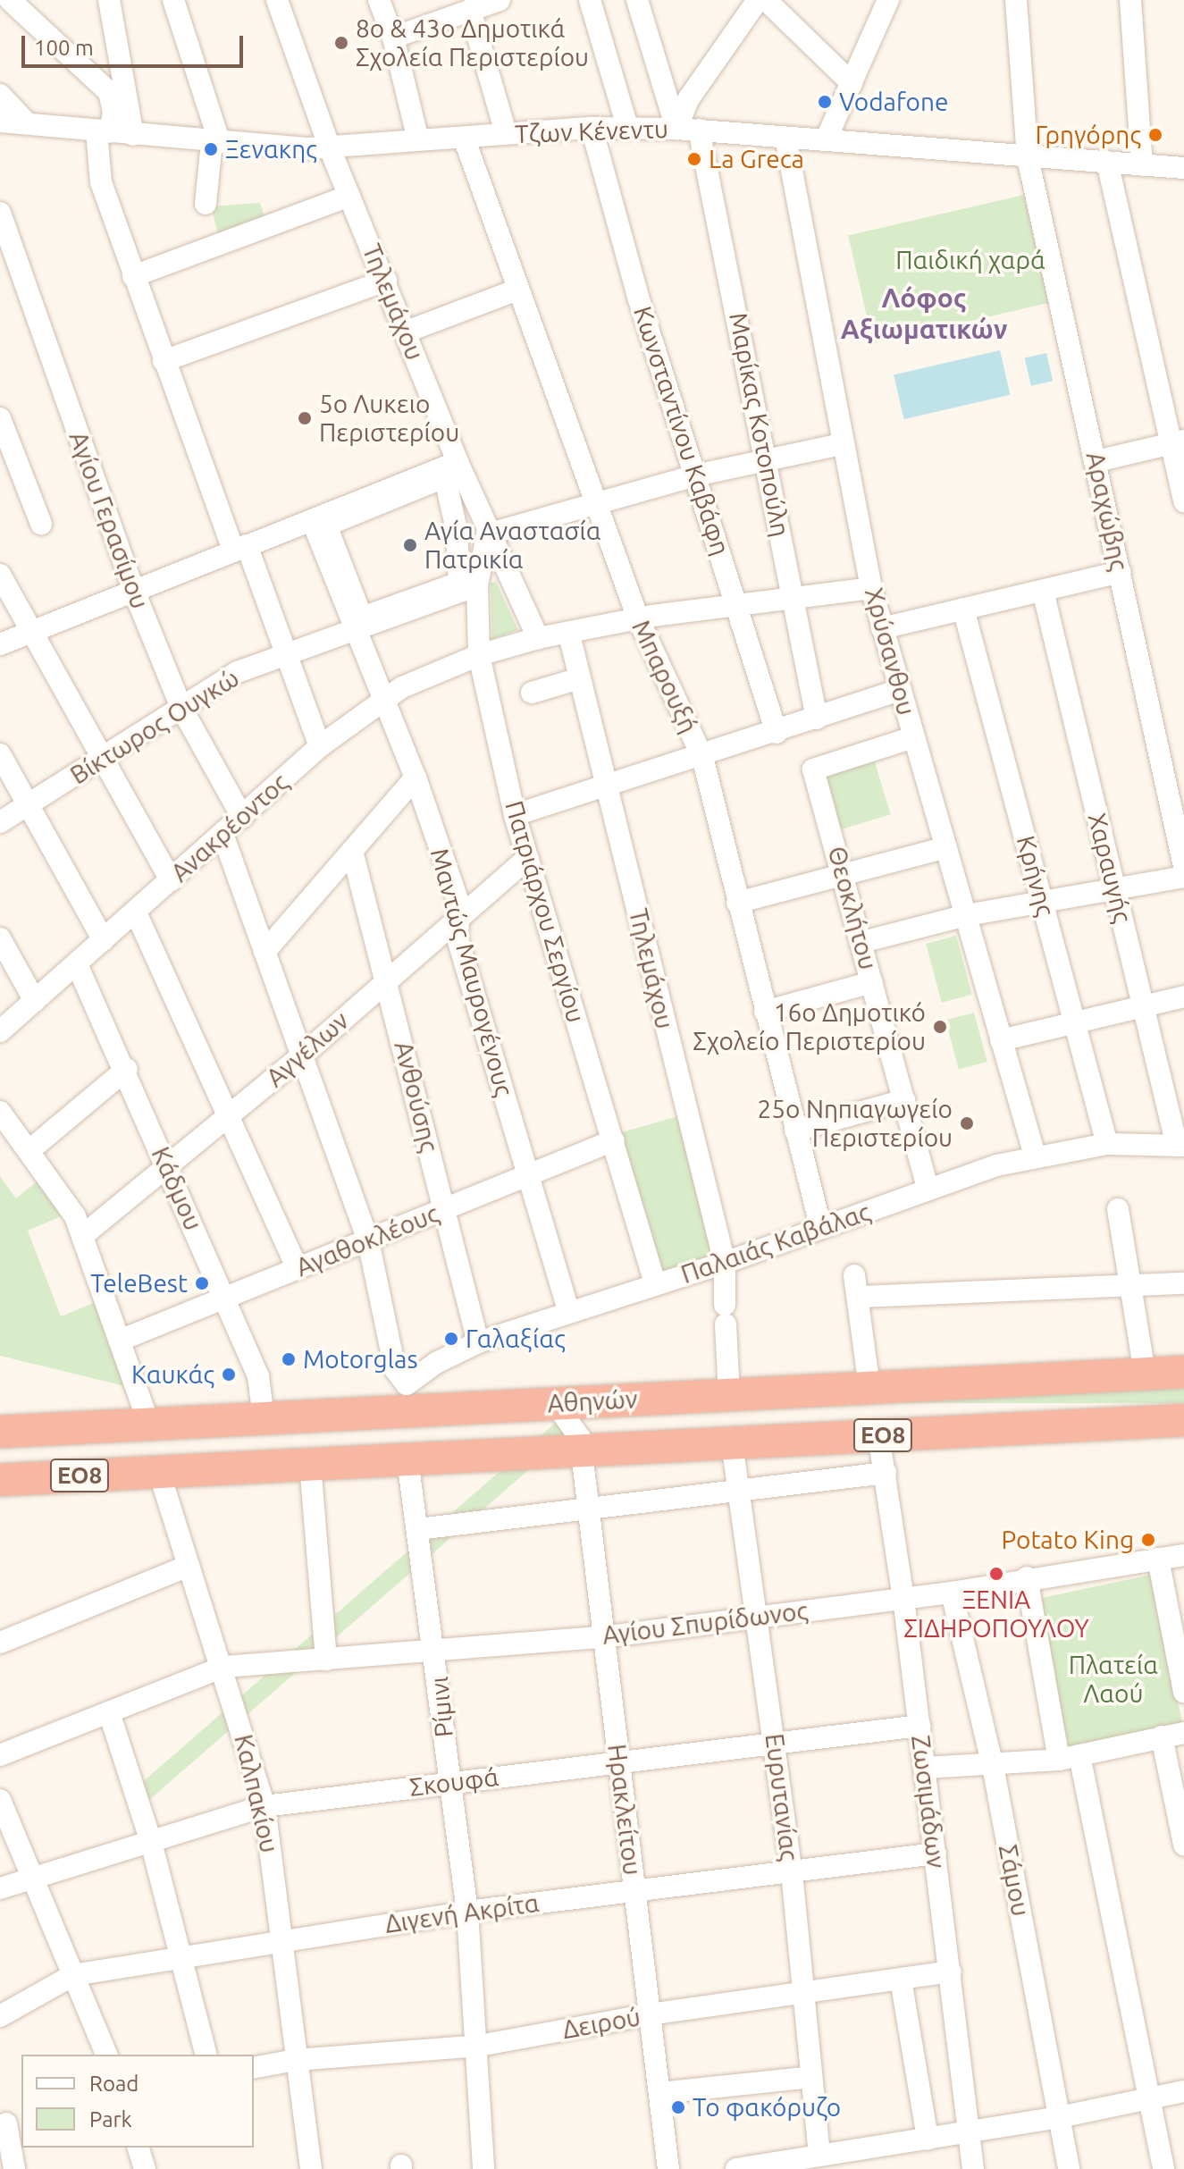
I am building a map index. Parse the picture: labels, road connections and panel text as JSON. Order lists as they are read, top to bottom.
{
  "streets": {
    "highway": ["Αθηνών", "ΕΟ8"],
    "street": [
      "Τζων Κένεντυ",
      "Τηλεμάχου",
      "Μαρίκας Κοτοπούλη",
      "Κωνσταντίνου Καβάφη",
      "Αραχώβης",
      "Αγίου Γερασίμου",
      "Χρύσανθου",
      "Μπαρουξή",
      "Βίκτωρος Ουγκώ",
      "Ανακρέοντος",
      "Χαραυγής",
      "Κρήνης",
      "Θεοκλήτου",
      "Πατριάρχου Σεργίου",
      "Μαντώς Μαυρογένους",
      "Αγγέλων",
      "Ανθούσης",
      "Κάδμου",
      "Αγαθοκλέους",
      "Παλαιάς Καβάλας",
      "Αγίου Σπυρίδωνος",
      "Ρίμινι",
      "Σκουφά",
      "Καλπακίου",
      "Ευρυτανίας",
      "Ζωσιμάδων",
      "Ηρακλείτου",
      "Σάμου",
      "Διγενή Ακρίτα",
      "Δειρού"
    ]
  },
  "crossings": [
    ["Τζων Κένεντυ", "Τηλεμάχου"],
    ["Τζων Κένεντυ", "Μαρίκας Κοτοπούλη"],
    ["Τζων Κένεντυ", "Κωνσταντίνου Καβάφη"],
    ["Τζων Κένεντυ", "Αραχώβης"],
    ["Τζων Κένεντυ", "Χρύσανθου"],
    ["Τζων Κένεντυ", "Μπαρουξή"],
    ["Τηλεμάχου", "Ανακρέοντος"],
    ["Τηλεμάχου", "Πατριάρχου Σεργίου"],
    ["Τηλεμάχου", "Παλαιάς Καβάλας"],
    ["Τηλεμάχου", "Αθηνών"],
    ["Μαρίκας Κοτοπούλη", "Ανακρέοντος"],
    ["Κωνσταντίνου Καβάφη", "Ανακρέοντος"],
    ["Αγίου Γερασίμου", "Βίκτωρος Ουγκώ"],
    ["Αγίου Γερασίμου", "Ανακρέοντος"],
    ["Χρύσανθου", "Ανακρέοντος"],
    ["Χρύσανθου", "Θεοκλήτου"],
    ["Χρύσανθου", "Παλαιάς Καβάλας"],
    ["Μπαρουξή", "Ανακρέοντος"],
    ["Μπαρουξή", "Παλαιάς Καβάλας"],
    ["Βίκτωρος Ουγκώ", "Πατριάρχου Σεργίου"],
    ["Βίκτωρος Ουγκώ", "Μαντώς Μαυρογένους"],
    ["Ανακρέοντος", "Πατριάρχου Σεργίου"],
    ["Ανακρέοντος", "Μαντώς Μαυρογένους"],
    ["Ανακρέοντος", "Κάδμου"],
    ["Χαραυγής", "Παλαιάς Καβάλας"],
    ["Κρήνης", "Παλαιάς Καβάλας"],
    ["Θεοκλήτου", "Παλαιάς Καβάλας"],
    ["Πατριάρχου Σεργίου", "Αγγέλων"],
    ["Πατριάρχου Σεργίου", "Αγαθοκλέους"],
    ["Πατριάρχου Σεργίου", "Παλαιάς Καβάλας"],
    ["Μαντώς Μαυρογένους", "Αγγέλων"],
    ["Μαντώς Μαυρογένους", "Αγαθοκλέους"],
    ["Μαντώς Μαυρογένους", "Παλαιάς Καβάλας"],
    ["Αγγέλων", "Ανθούσης"],
    ["Αγγέλων", "Κάδμου"],
    ["Ανθούσης", "Αγαθοκλέους"],
    ["Ανθούσης", "Παλαιάς Καβάλας"],
    ["Κάδμου", "Αγαθοκλέους"],
    ["Κάδμου", "Αθηνών"],
    ["Παλαιάς Καβάλας", "Αθηνών"],
    ["Αθηνών", "Ρίμινι"],
    ["Αθηνών", "Καλπακίου"],
    ["Αθηνών", "Ευρυτανίας"],
    ["Αθηνών", "Ζωσιμάδων"],
    ["Αθηνών", "Ηρακλείτου"],
    ["Αγίου Σπυρίδωνος", "Ρίμινι"],
    ["Αγίου Σπυρίδωνος", "Καλπακίου"],
    ["Αγίου Σπυρίδωνος", "Ευρυτανίας"],
    ["Αγίου Σπυρίδωνος", "Ζωσιμάδων"],
    ["Αγίου Σπυρίδωνος", "Ηρακλείτου"],
    ["Αγίου Σπυρίδωνος", "Σάμου"],
    ["Ρίμινι", "Σκουφά"],
    ["Ρίμινι", "Διγενή Ακρίτα"],
    ["Ρίμινι", "Δειρού"],
    ["Σκουφά", "Καλπακίου"],
    ["Σκουφά", "Ευρυτανίας"],
    ["Σκουφά", "Ζωσιμάδων"],
    ["Σκουφά", "Ηρακλείτου"],
    ["Καλπακίου", "Διγενή Ακρίτα"],
    ["Καλπακίου", "Δειρού"],
    ["Ευρυτανίας", "Διγενή Ακρίτα"],
    ["Ευρυτανίας", "Δειρού"],
    ["Ζωσιμάδων", "Διγενή Ακρίτα"],
    ["Ζωσιμάδων", "Δειρού"],
    ["Ηρακλείτου", "Διγενή Ακρίτα"],
    ["Ηρακλείτου", "Δειρού"]
  ],
  "districts": ["Λόφος Αξιωματικών"],
  "parks": ["Παιδική χαρά", "Πλατεία Λαού"],
  "places": [
    "8ο & 43ο Δημοτικά Σχολεία Περιστερίου",
    "Vodafone",
    "Γρηγόρης",
    "Ξενακης",
    "La Greca",
    "5ο Λυκειο Περιστερίου",
    "Αγία Αναστασία Πατρικία",
    "16ο Δημοτικό Σχολείο Περιστερίου",
    "25ο Νηπιαγωγείο Περιστερίου",
    "TeleBest",
    "Γαλαξίας",
    "Motorglas",
    "Καυκάς",
    "Potato King",
    "ΞΕΝΙΑ ΣΙΔΗΡΟΠΟΥΛΟΥ",
    "Το φακόρυζο"
  ],
  "legend": ["Road", "Park"],
  "scale_bar": "100 m"
}
